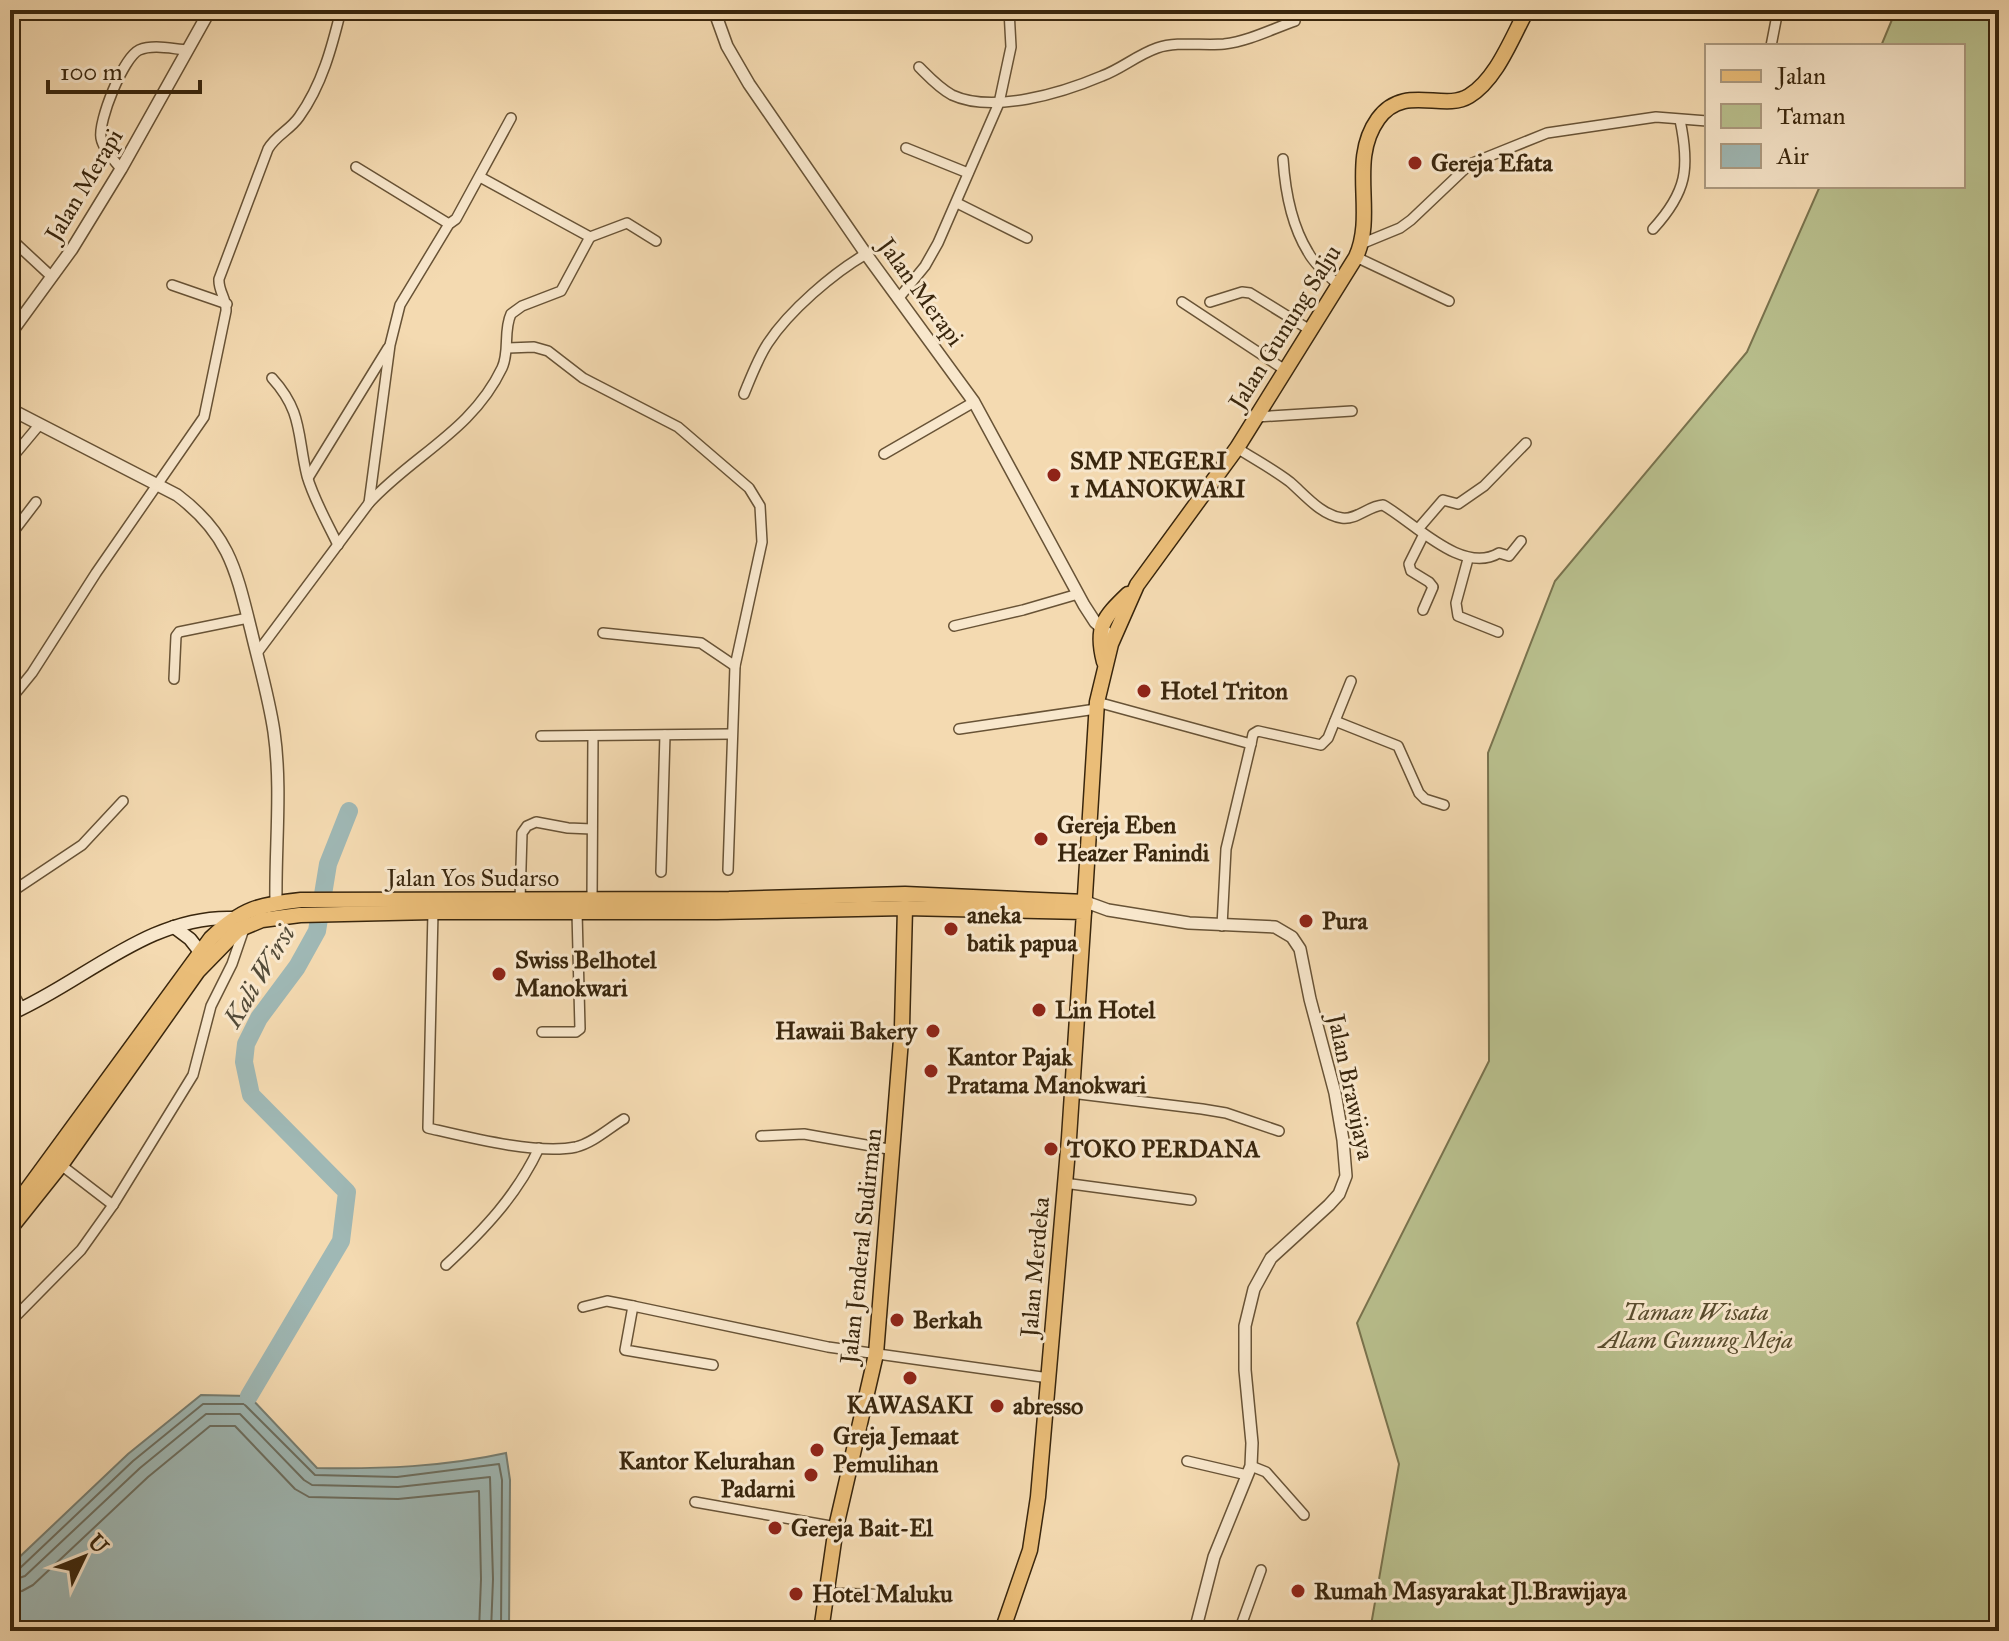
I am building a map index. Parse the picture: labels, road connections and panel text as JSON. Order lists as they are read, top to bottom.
{
  "streets": {
    "main road": [
      "Jalan Gunung Salju",
      "Jalan Yos Sudarso",
      "Jalan Jenderal Sudirman",
      "Jalan Merdeka"
    ],
    "street": ["Jalan Merapi", "Jalan Brawijaya"]
  },
  "crossings": [
    ["Jalan Merapi", "Jalan Gunung Salju"],
    ["Jalan Yos Sudarso", "Jalan Brawijaya"],
    ["Jalan Yos Sudarso", "Jalan Jenderal Sudirman"],
    ["Jalan Yos Sudarso", "Jalan Merdeka"],
    ["Jalan Brawijaya", "Jalan Merdeka"]
  ],
  "water": ["Kali Wirsi"],
  "parks": ["Taman Wisata Alam Gunung Meja"],
  "places": [
    "Gereja Efata",
    "SMP NEGERI 1 MANOKWARI",
    "Hotel Triton",
    "Gereja Eben Heazer Fanindi",
    "Pura",
    "aneka batik papua",
    "Swiss Belhotel Manokwari",
    "Lin Hotel",
    "Hawaii Bakery",
    "Kantor Pajak Pratama Manokwari",
    "TOKO PERDANA",
    "Berkah",
    "KAWASAKI",
    "abresso",
    "Greja Jemaat Pemulihan",
    "Kantor Kelurahan Padarni",
    "Gereja Bait-El",
    "Rumah Masyarakat Jl.Brawijaya",
    "Hotel Maluku"
  ],
  "legend": ["Jalan", "Taman", "Air"],
  "scale_bar": "100 m",
  "north": "top right"
}
